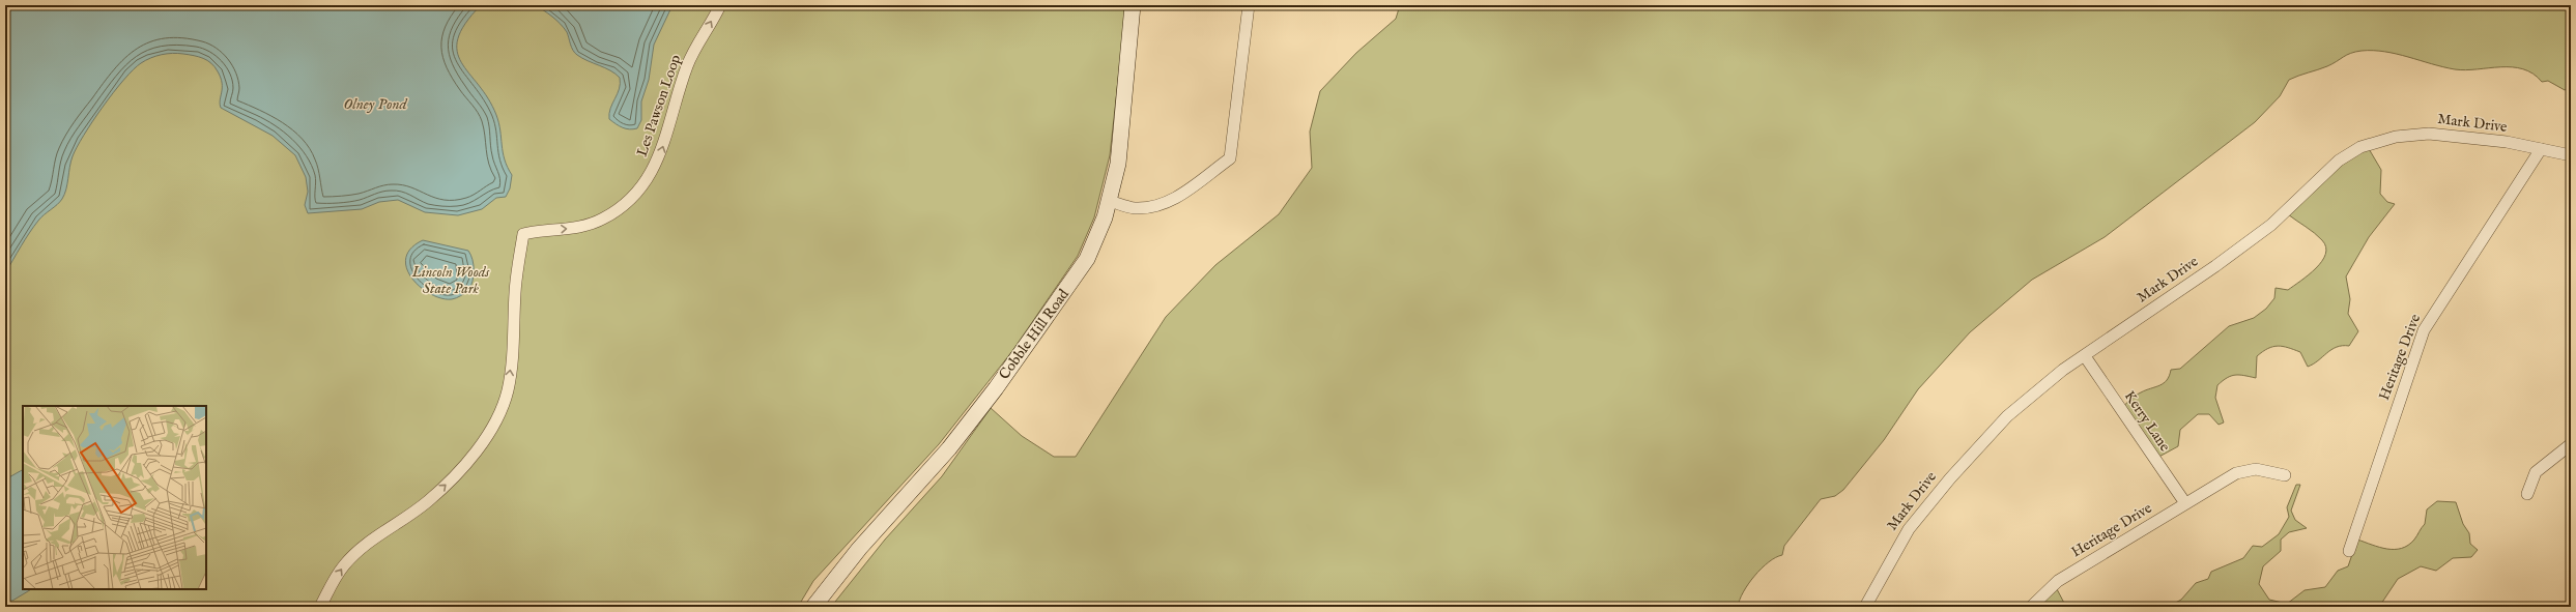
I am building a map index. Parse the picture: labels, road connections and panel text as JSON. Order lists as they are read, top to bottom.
{
  "streets": {
    "street": [
      "Les Pawson Loop",
      "Mark Drive",
      "Cobble Hill Road",
      "Heritage Drive",
      "Kerry Lane"
    ]
  },
  "crossings": [
    ["Mark Drive", "Heritage Drive"],
    ["Mark Drive", "Kerry Lane"],
    ["Heritage Drive", "Kerry Lane"]
  ],
  "one_way": ["Les Pawson Loop"],
  "water": ["Olney Pond"],
  "parks": ["Lincoln Woods State Park"]
}
